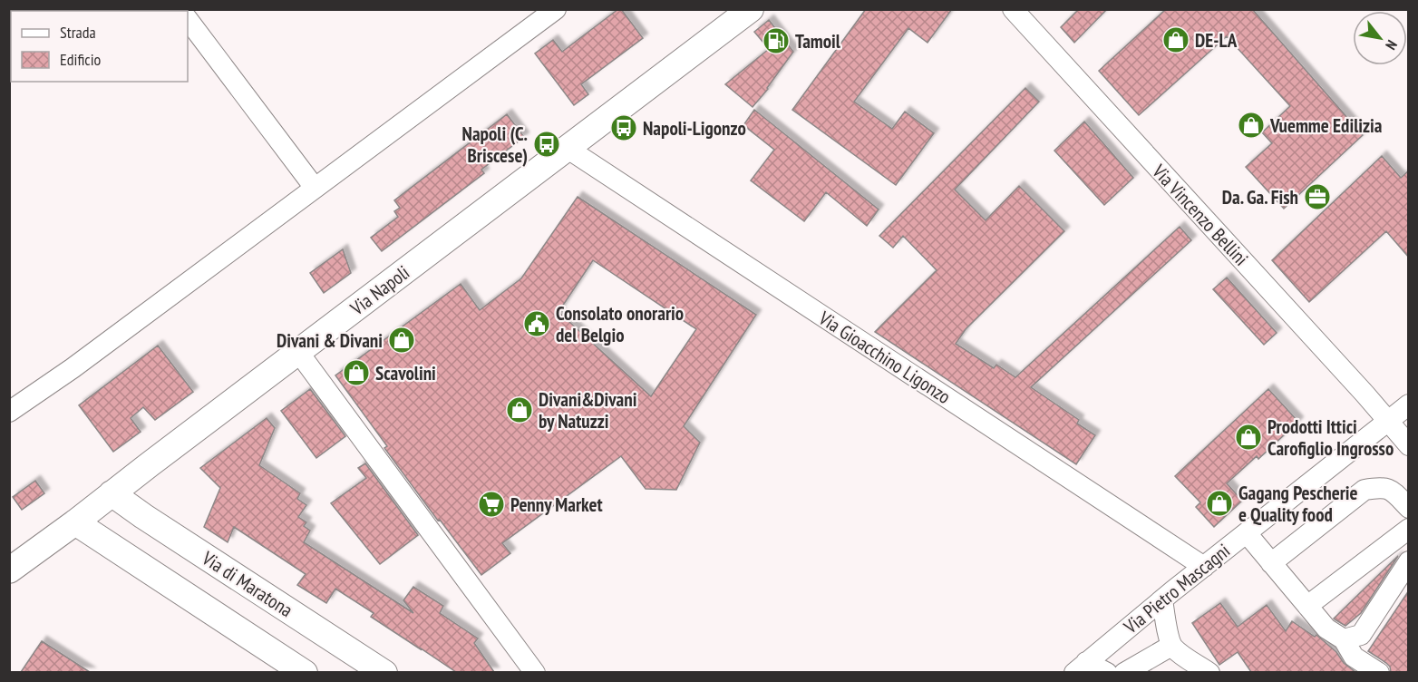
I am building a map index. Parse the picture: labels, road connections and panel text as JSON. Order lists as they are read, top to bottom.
{
  "streets": {
    "main road": ["Via Napoli", "Via di Maratona"],
    "street": ["Via Vincenzo Bellini", "Via Gioacchino Ligonzo", "Via Pietro Mascagni"]
  },
  "crossings": [
    ["Via Vincenzo Bellini", "Via Pietro Mascagni"],
    ["Via Napoli", "Via Gioacchino Ligonzo"],
    ["Via Napoli", "Via di Maratona"],
    ["Via Gioacchino Ligonzo", "Via Pietro Mascagni"]
  ],
  "places": {
    "shop": [
      "DE-LA",
      "Vuemme Edilizia",
      "Divani & Divani",
      "Scavolini",
      "Divani&Divani by Natuzzi",
      "Prodotti Ittici Carofiglio Ingrosso",
      "Gagang Pescherie e Quality food"
    ],
    "fuel station": ["Tamoil"],
    "bus stop": ["Napoli-Ligonzo", "Napoli (C. Briscese)"],
    "office": ["Da. Ga. Fish"],
    "public building": ["Consolato onorario del Belgio"],
    "supermarket": ["Penny Market"]
  },
  "legend": ["Strada", "Edificio"],
  "north": "bottom right"
}
